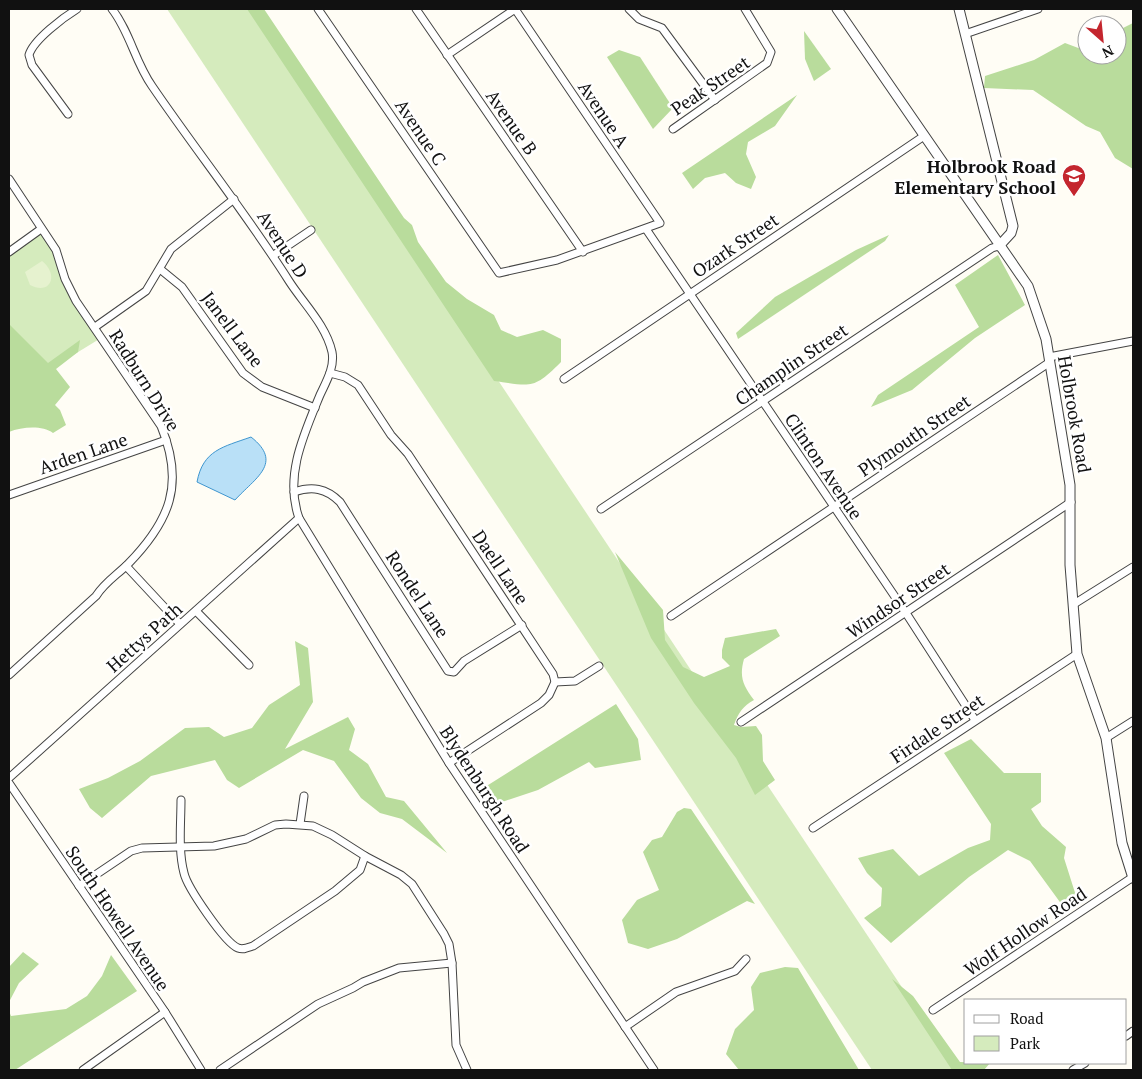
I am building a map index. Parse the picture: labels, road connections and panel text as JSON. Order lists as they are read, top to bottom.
{
  "streets": {
    "street": [
      "Peak Street",
      "Avenue A",
      "Avenue B",
      "Avenue C",
      "Avenue D",
      "Ozark Street",
      "Janell Lane",
      "Champlin Street",
      "Radburn Drive",
      "Holbrook Road",
      "Plymouth Street",
      "Arden Lane",
      "Clinton Avenue",
      "Daell Lane",
      "Rondel Lane",
      "Windsor Street",
      "Hettys Path",
      "Firdale Street",
      "Blydenburgh Road",
      "South Howell Avenue",
      "Wolf Hollow Road"
    ]
  },
  "crossings": [
    ["Avenue A", "Clinton Avenue"],
    ["Avenue B", "Avenue C"],
    ["Avenue D", "Janell Lane"],
    ["Avenue D", "Daell Lane"],
    ["Avenue D", "Rondel Lane"],
    ["Avenue D", "Hettys Path"],
    ["Avenue D", "Blydenburgh Road"],
    ["Ozark Street", "Holbrook Road"],
    ["Ozark Street", "Clinton Avenue"],
    ["Champlin Street", "Holbrook Road"],
    ["Champlin Street", "Clinton Avenue"],
    ["Radburn Drive", "Arden Lane"],
    ["Holbrook Road", "Plymouth Street"],
    ["Holbrook Road", "Windsor Street"],
    ["Holbrook Road", "Firdale Street"],
    ["Holbrook Road", "Wolf Hollow Road"],
    ["Plymouth Street", "Clinton Avenue"],
    ["Clinton Avenue", "Windsor Street"],
    ["Clinton Avenue", "Firdale Street"],
    ["Daell Lane", "Rondel Lane"],
    ["Hettys Path", "Blydenburgh Road"]
  ],
  "places": {
    "school or university": ["Holbrook Road Elementary School"]
  },
  "legend": ["Road", "Park"],
  "north": "bottom right"
}
